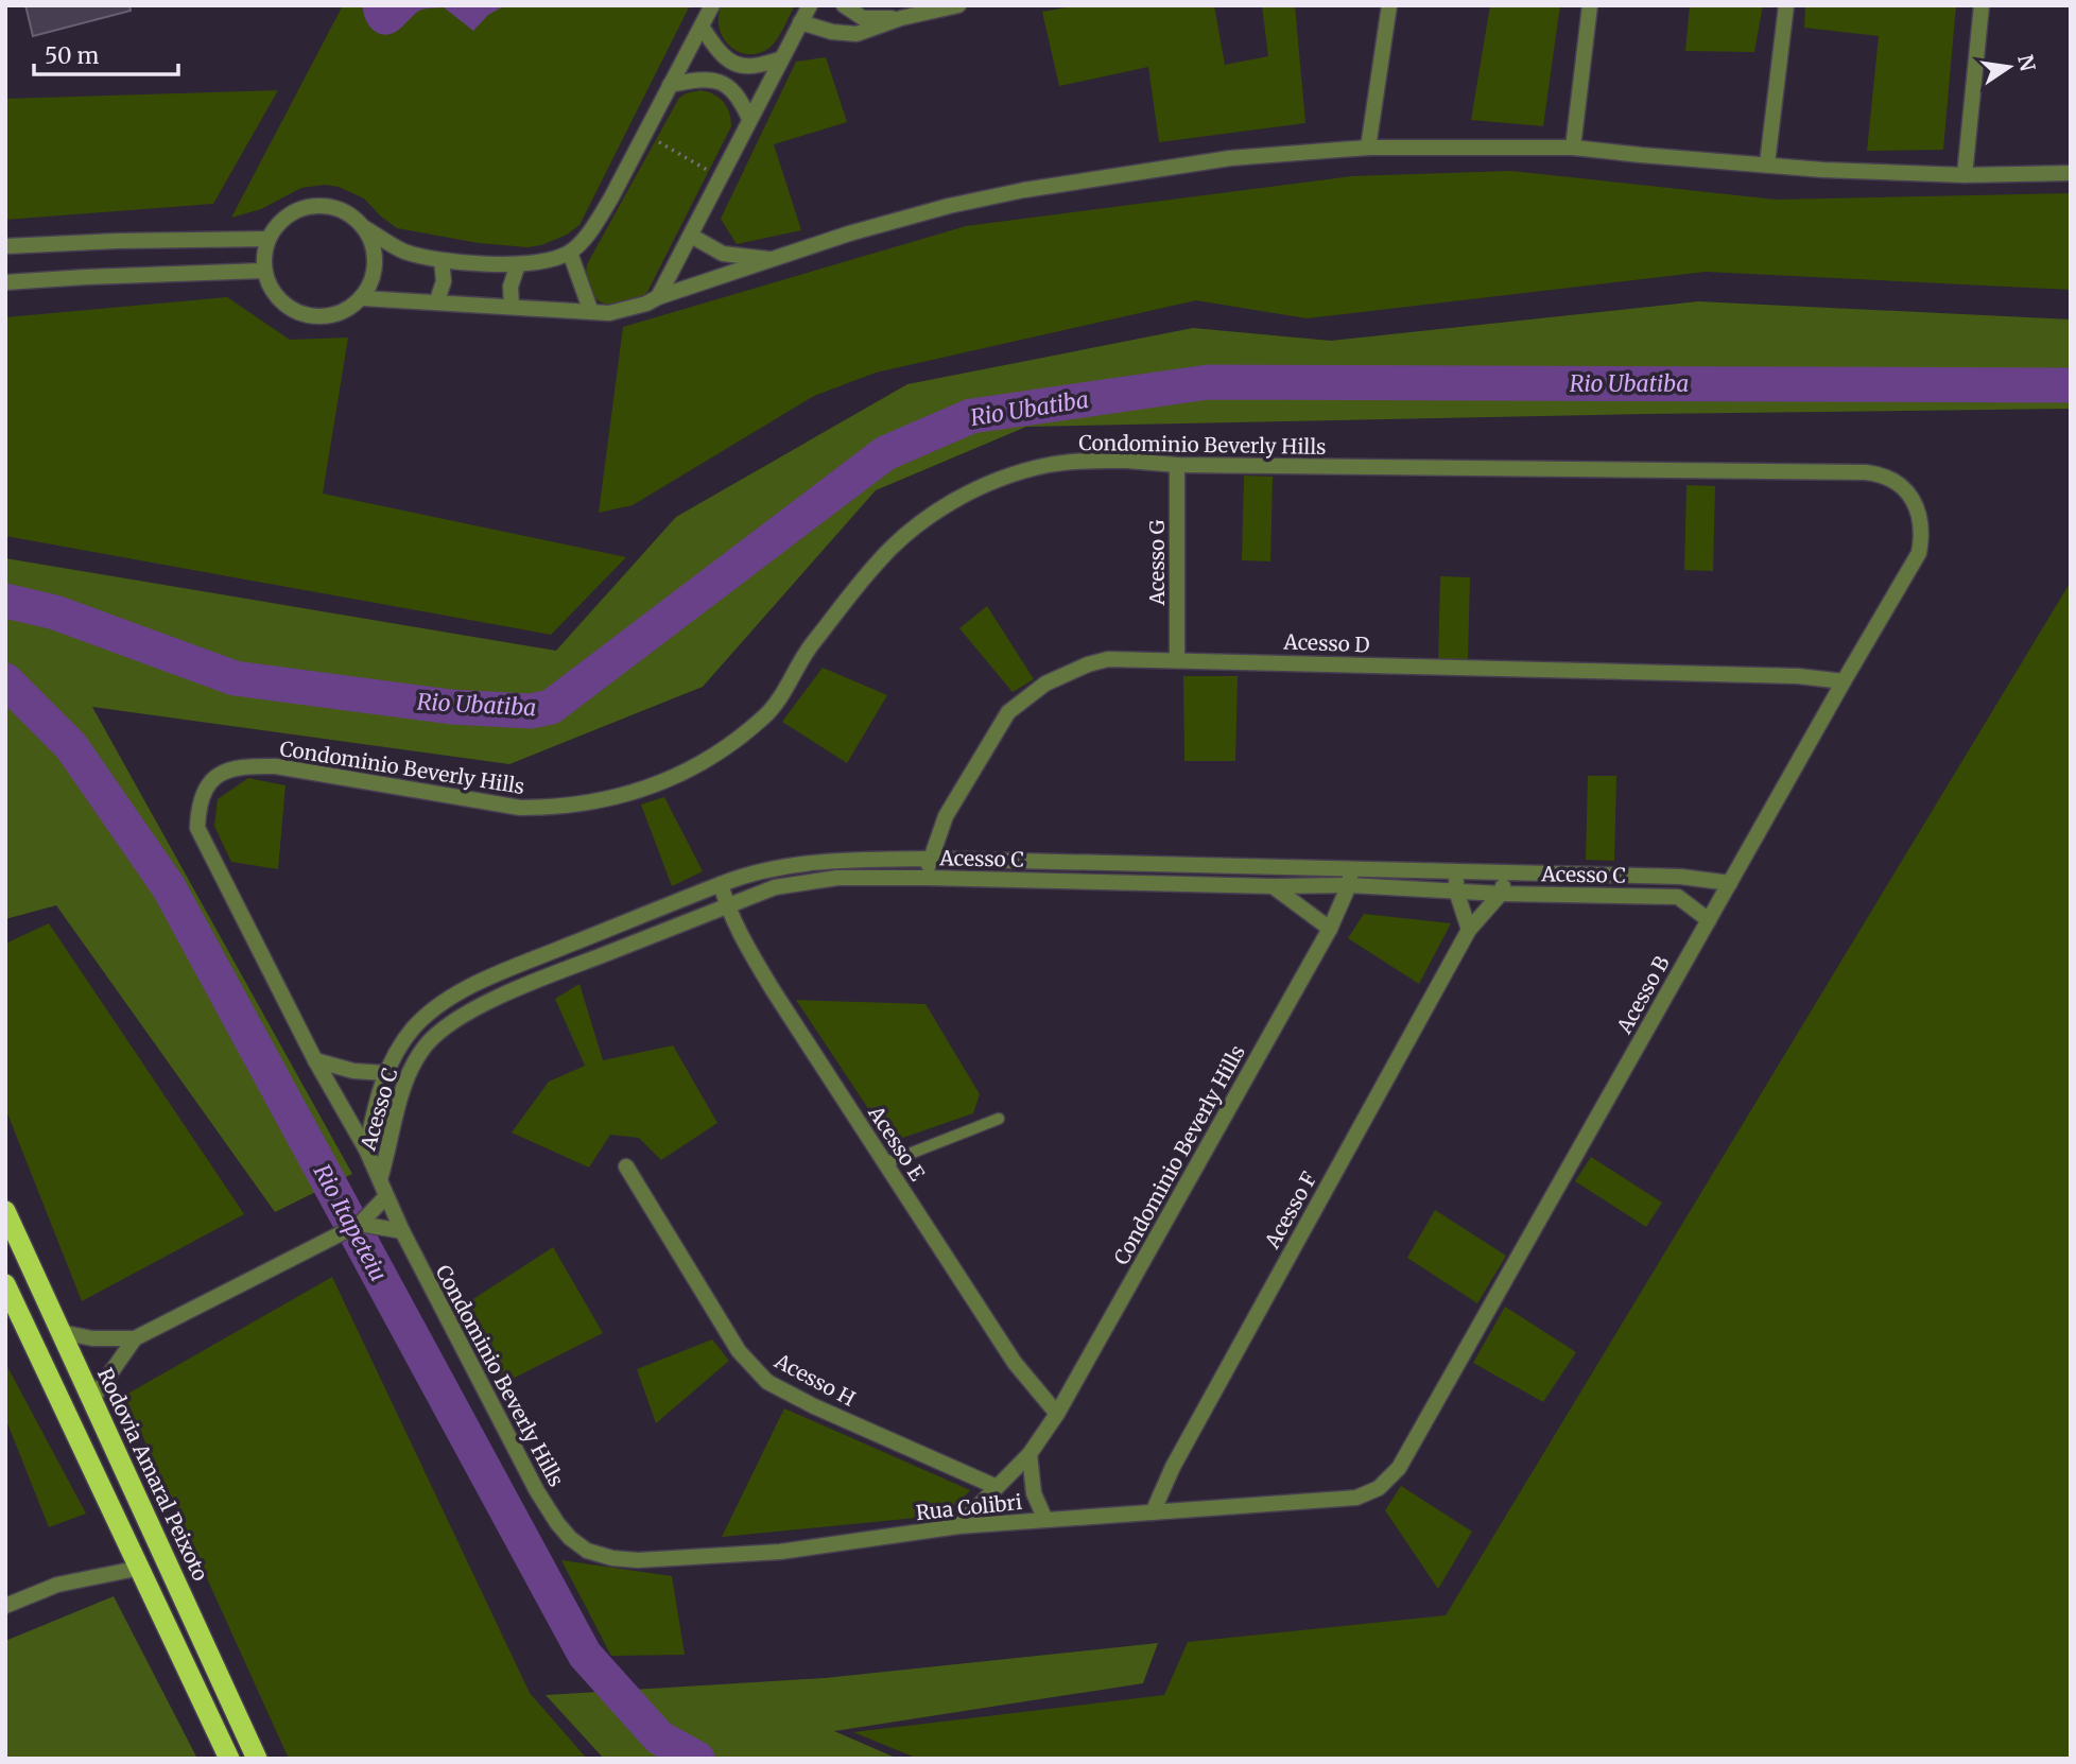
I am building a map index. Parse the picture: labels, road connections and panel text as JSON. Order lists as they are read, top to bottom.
{
  "streets": {
    "highway": ["Rodovia Amaral Peixoto"],
    "street": [
      "Condominio Beverly Hills",
      "Acesso G",
      "Acesso D",
      "Acesso C",
      "Acesso B",
      "Acesso E",
      "Acesso F",
      "Acesso H",
      "Rua Colibri"
    ]
  },
  "crossings": [
    ["Condominio Beverly Hills", "Acesso G"],
    ["Condominio Beverly Hills", "Acesso C"],
    ["Condominio Beverly Hills", "Acesso B"],
    ["Condominio Beverly Hills", "Acesso E"],
    ["Condominio Beverly Hills", "Acesso H"],
    ["Condominio Beverly Hills", "Rua Colibri"],
    ["Acesso G", "Acesso D"],
    ["Acesso D", "Acesso C"],
    ["Acesso D", "Acesso B"],
    ["Acesso C", "Acesso B"],
    ["Acesso C", "Acesso E"],
    ["Acesso C", "Acesso F"],
    ["Acesso B", "Rua Colibri"],
    ["Acesso F", "Rua Colibri"]
  ],
  "water": ["Rio Ubatiba", "Rio Itapeteiu"],
  "scale_bar": "50 m",
  "north": "right"
}
